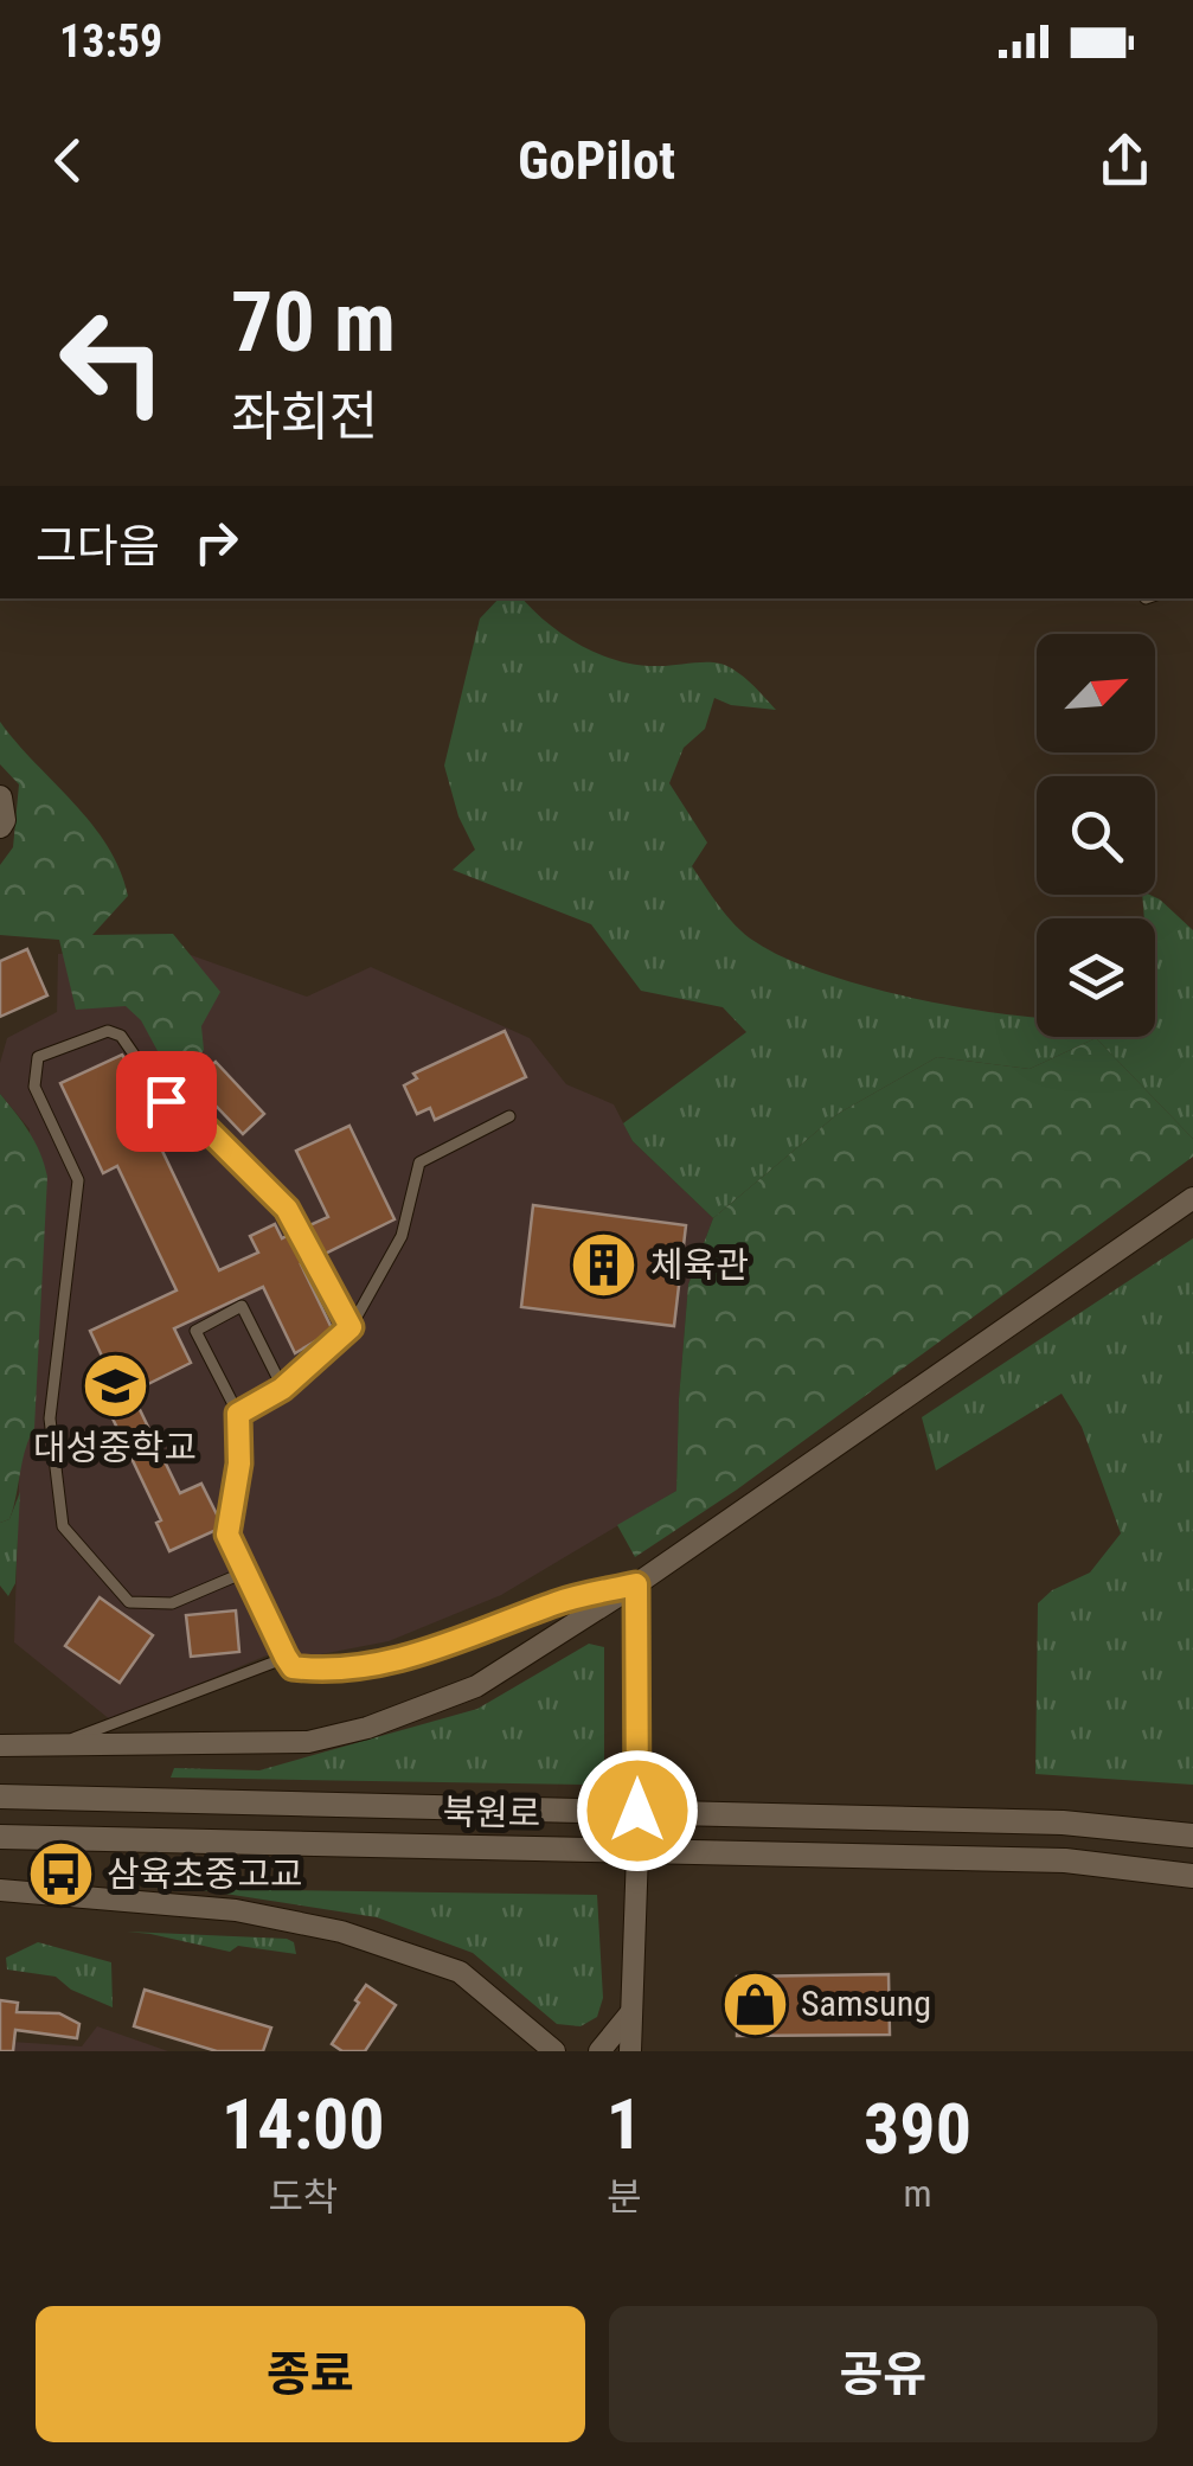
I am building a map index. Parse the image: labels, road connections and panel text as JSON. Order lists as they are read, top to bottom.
{
  "streets": {
    "street": ["북원로"]
  },
  "places": {
    "building": ["체육관"],
    "school or university": ["대성중학교"],
    "bus stop": ["삼육초중고교"],
    "shop": ["Samsung"]
  },
  "north": "top right",
  "page": {
    "status": "13:59",
    "header": "GoPilot",
    "turn": ["70 m", "좌회전"],
    "then": "그다음",
    "eta": [
      "14:00",
      "도착",
      "1",
      "분",
      "390",
      "m"
    ],
    "buttons": ["종료", "공유"]
  }
}
